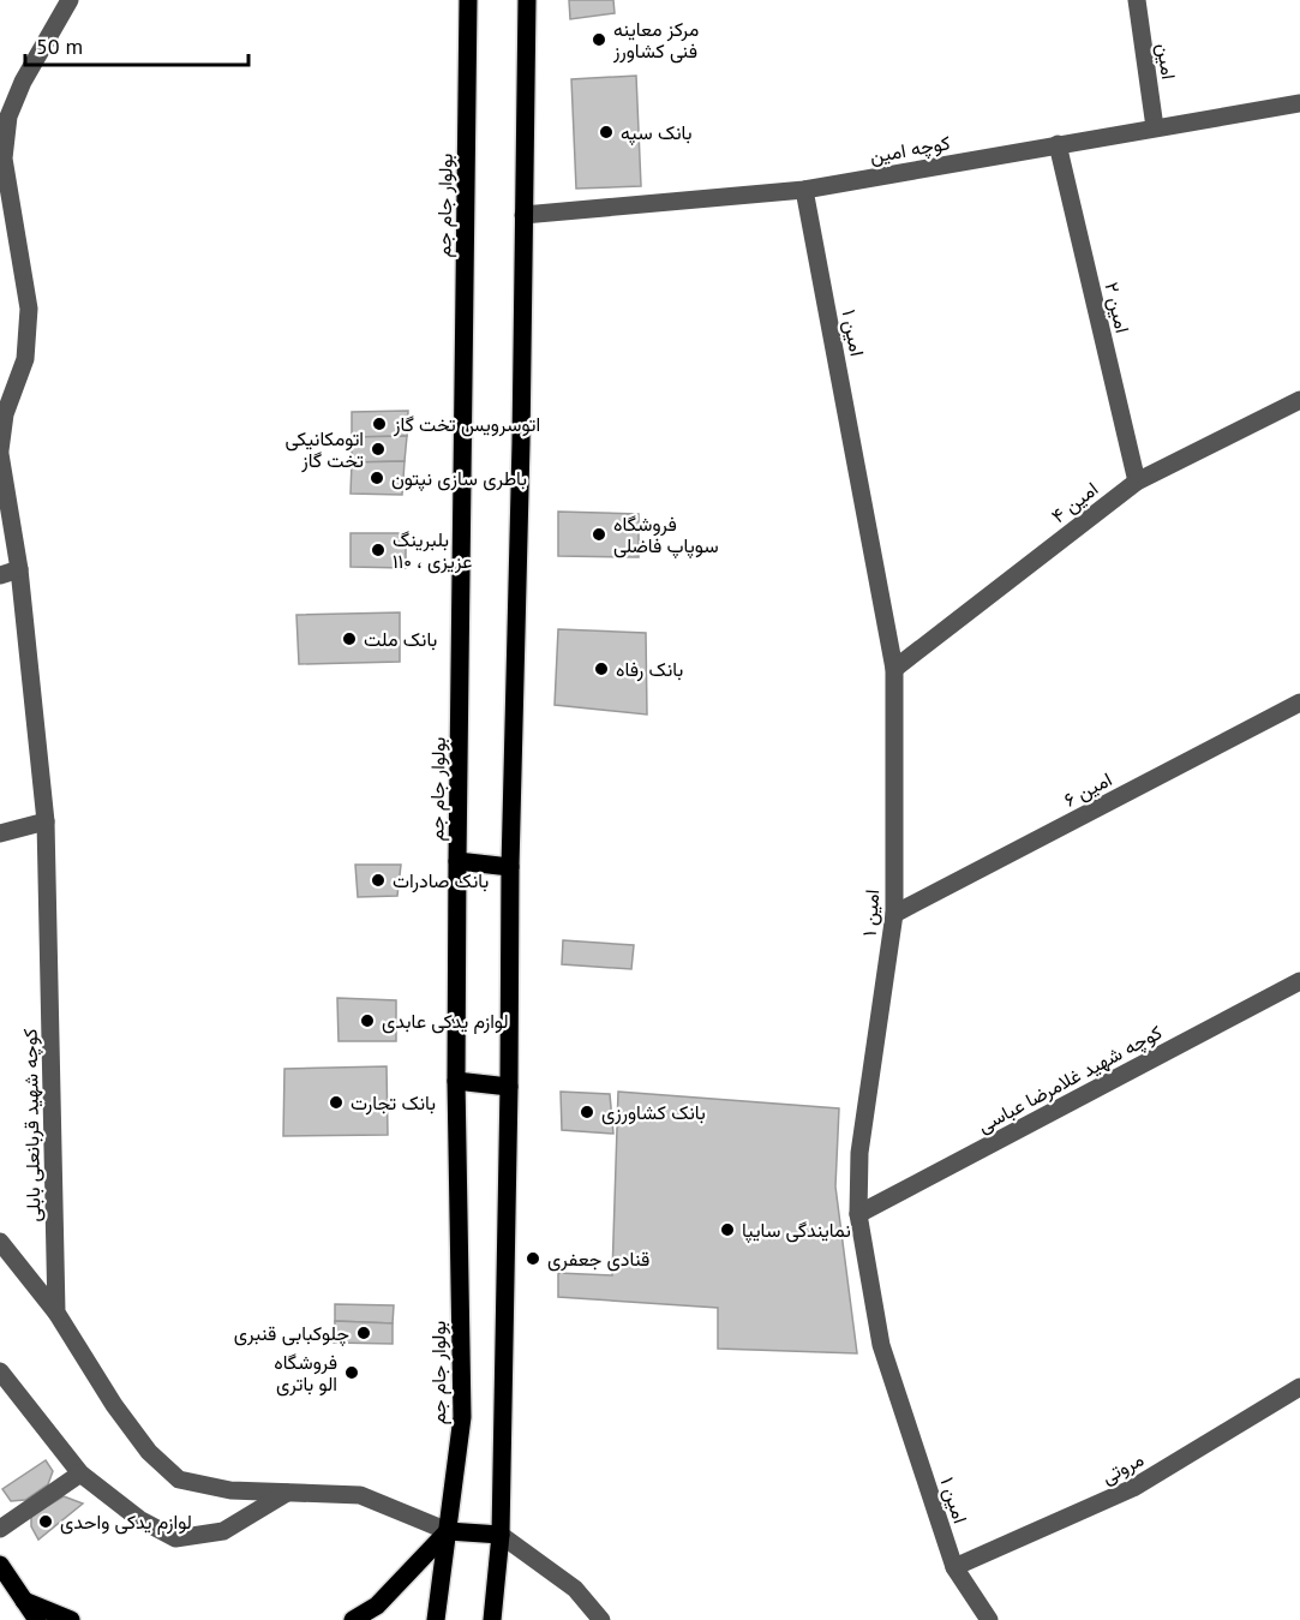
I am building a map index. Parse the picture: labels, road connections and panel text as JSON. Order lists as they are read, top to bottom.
{
  "streets": {
    "main road": ["بولوار جام جم"],
    "street": [
      "امین",
      "کوچه امین",
      "امین ۲",
      "امین ۱",
      "امین ۴",
      "امین ۶",
      "کوچه شهید غلامرضا عباسی",
      "کوچه شهید قربانعلی بابلی",
      "مروتی"
    ]
  },
  "crossings": [
    ["امین", "کوچه امین"],
    ["کوچه امین", "امین ۲"],
    ["کوچه امین", "امین ۱"],
    ["امین ۲", "امین ۴"],
    ["امین ۱", "امین ۴"],
    ["امین ۱", "امین ۶"],
    ["امین ۱", "کوچه شهید غلامرضا عباسی"],
    ["امین ۱", "مروتی"]
  ],
  "places": [
    "مرکز معاینه فنی کشاورز",
    "بانک سپه",
    "اتوسرویس تخت گاز",
    "اتومکانیکی تخت گاز",
    "باطری سازی نپتون",
    "فروشگاه سوپاپ فاضلی",
    "بلبرینگ ۱۱۰ ، عزیزی",
    "بانک ملت",
    "بانک رفاه",
    "بانک صادرات",
    "لوازم یدکی عابدی",
    "بانک تجارت",
    "بانک کشاورزی",
    "نمایندگی سایپا",
    "قنادی جعفری",
    "چلوکبابی قنبری",
    "فروشگاه الو باتری",
    "لوازم یدکی واحدی"
  ],
  "scale_bar": "50 m"
}
